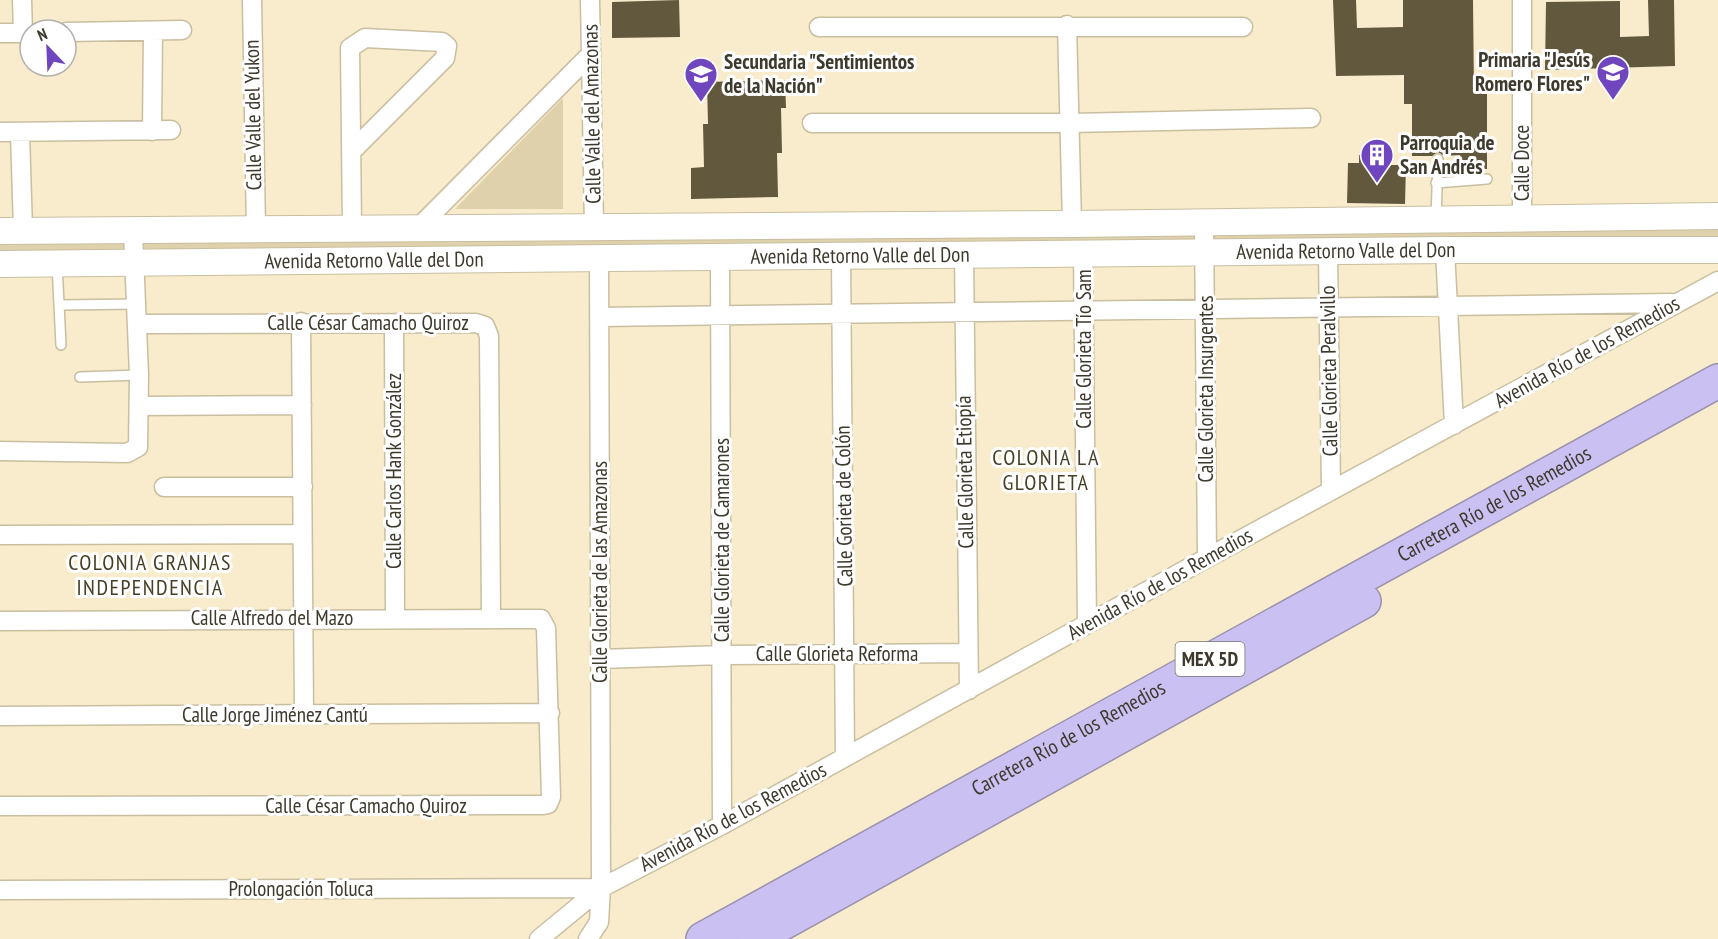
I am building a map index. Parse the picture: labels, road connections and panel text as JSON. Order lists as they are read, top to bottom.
{
  "streets": {
    "highway": ["Carretera Río de los Remedios", "MEX 5D"],
    "street": [
      "Calle Valle del Amazonas",
      "Calle Valle del Yukon",
      "Calle Doce",
      "Avenida Retorno Valle del Don",
      "Calle César Camacho Quiroz",
      "Calle Glorieta Tío Sam",
      "Avenida Río de los Remedios",
      "Calle Glorieta Peralvillo",
      "Calle Glorieta Insurgentes",
      "Calle Carlos Hank González",
      "Calle Glorieta Etiopía",
      "Calle Gorieta de Colón",
      "Calle Glorieta de Camarones",
      "Calle Glorieta de las Amazonas",
      "Calle Alfredo del Mazo",
      "Calle Glorieta Reforma",
      "Calle Jorge Jiménez Cantú",
      "Prolongación Toluca"
    ]
  },
  "crossings": [
    ["Calle Valle del Amazonas", "Avenida Retorno Valle del Don"],
    ["Calle Valle del Yukon", "Avenida Retorno Valle del Don"],
    ["Calle Doce", "Avenida Retorno Valle del Don"],
    ["Avenida Retorno Valle del Don", "Calle Glorieta Tío Sam"],
    ["Avenida Retorno Valle del Don", "Calle Glorieta Peralvillo"],
    ["Avenida Retorno Valle del Don", "Calle Glorieta Insurgentes"],
    ["Avenida Retorno Valle del Don", "Calle Glorieta Etiopía"],
    ["Avenida Retorno Valle del Don", "Calle Gorieta de Colón"],
    ["Avenida Retorno Valle del Don", "Calle Glorieta de Camarones"],
    ["Avenida Retorno Valle del Don", "Calle Glorieta de las Amazonas"],
    ["Calle César Camacho Quiroz", "Calle Carlos Hank González"],
    ["Calle César Camacho Quiroz", "Calle Alfredo del Mazo"],
    ["Calle César Camacho Quiroz", "Calle Jorge Jiménez Cantú"],
    ["Calle Glorieta Tío Sam", "Avenida Río de los Remedios"],
    ["Avenida Río de los Remedios", "Calle Glorieta Peralvillo"],
    ["Avenida Río de los Remedios", "Calle Glorieta Insurgentes"],
    ["Avenida Río de los Remedios", "Calle Glorieta Etiopía"],
    ["Avenida Río de los Remedios", "Calle Gorieta de Colón"],
    ["Avenida Río de los Remedios", "Calle Glorieta de Camarones"],
    ["Avenida Río de los Remedios", "Calle Glorieta de las Amazonas"],
    ["Avenida Río de los Remedios", "Prolongación Toluca"],
    ["Calle Carlos Hank González", "Calle Alfredo del Mazo"],
    ["Calle Glorieta Etiopía", "Calle Glorieta Reforma"],
    ["Calle Gorieta de Colón", "Calle Glorieta Reforma"],
    ["Calle Glorieta de Camarones", "Calle Glorieta Reforma"],
    ["Calle Glorieta de las Amazonas", "Calle Glorieta Reforma"],
    ["Calle Glorieta de las Amazonas", "Prolongación Toluca"]
  ],
  "districts": ["COLONIA LA GLORIETA", "COLONIA GRANJAS INDEPENDENCIA"],
  "places": {
    "school or university": ["Primaria \"Jesús Romero Flores\"", "Secundaria \"Sentimientos de la Nación\""],
    "building": ["Parroquia de San Andrés"]
  },
  "north": "top left"
}
